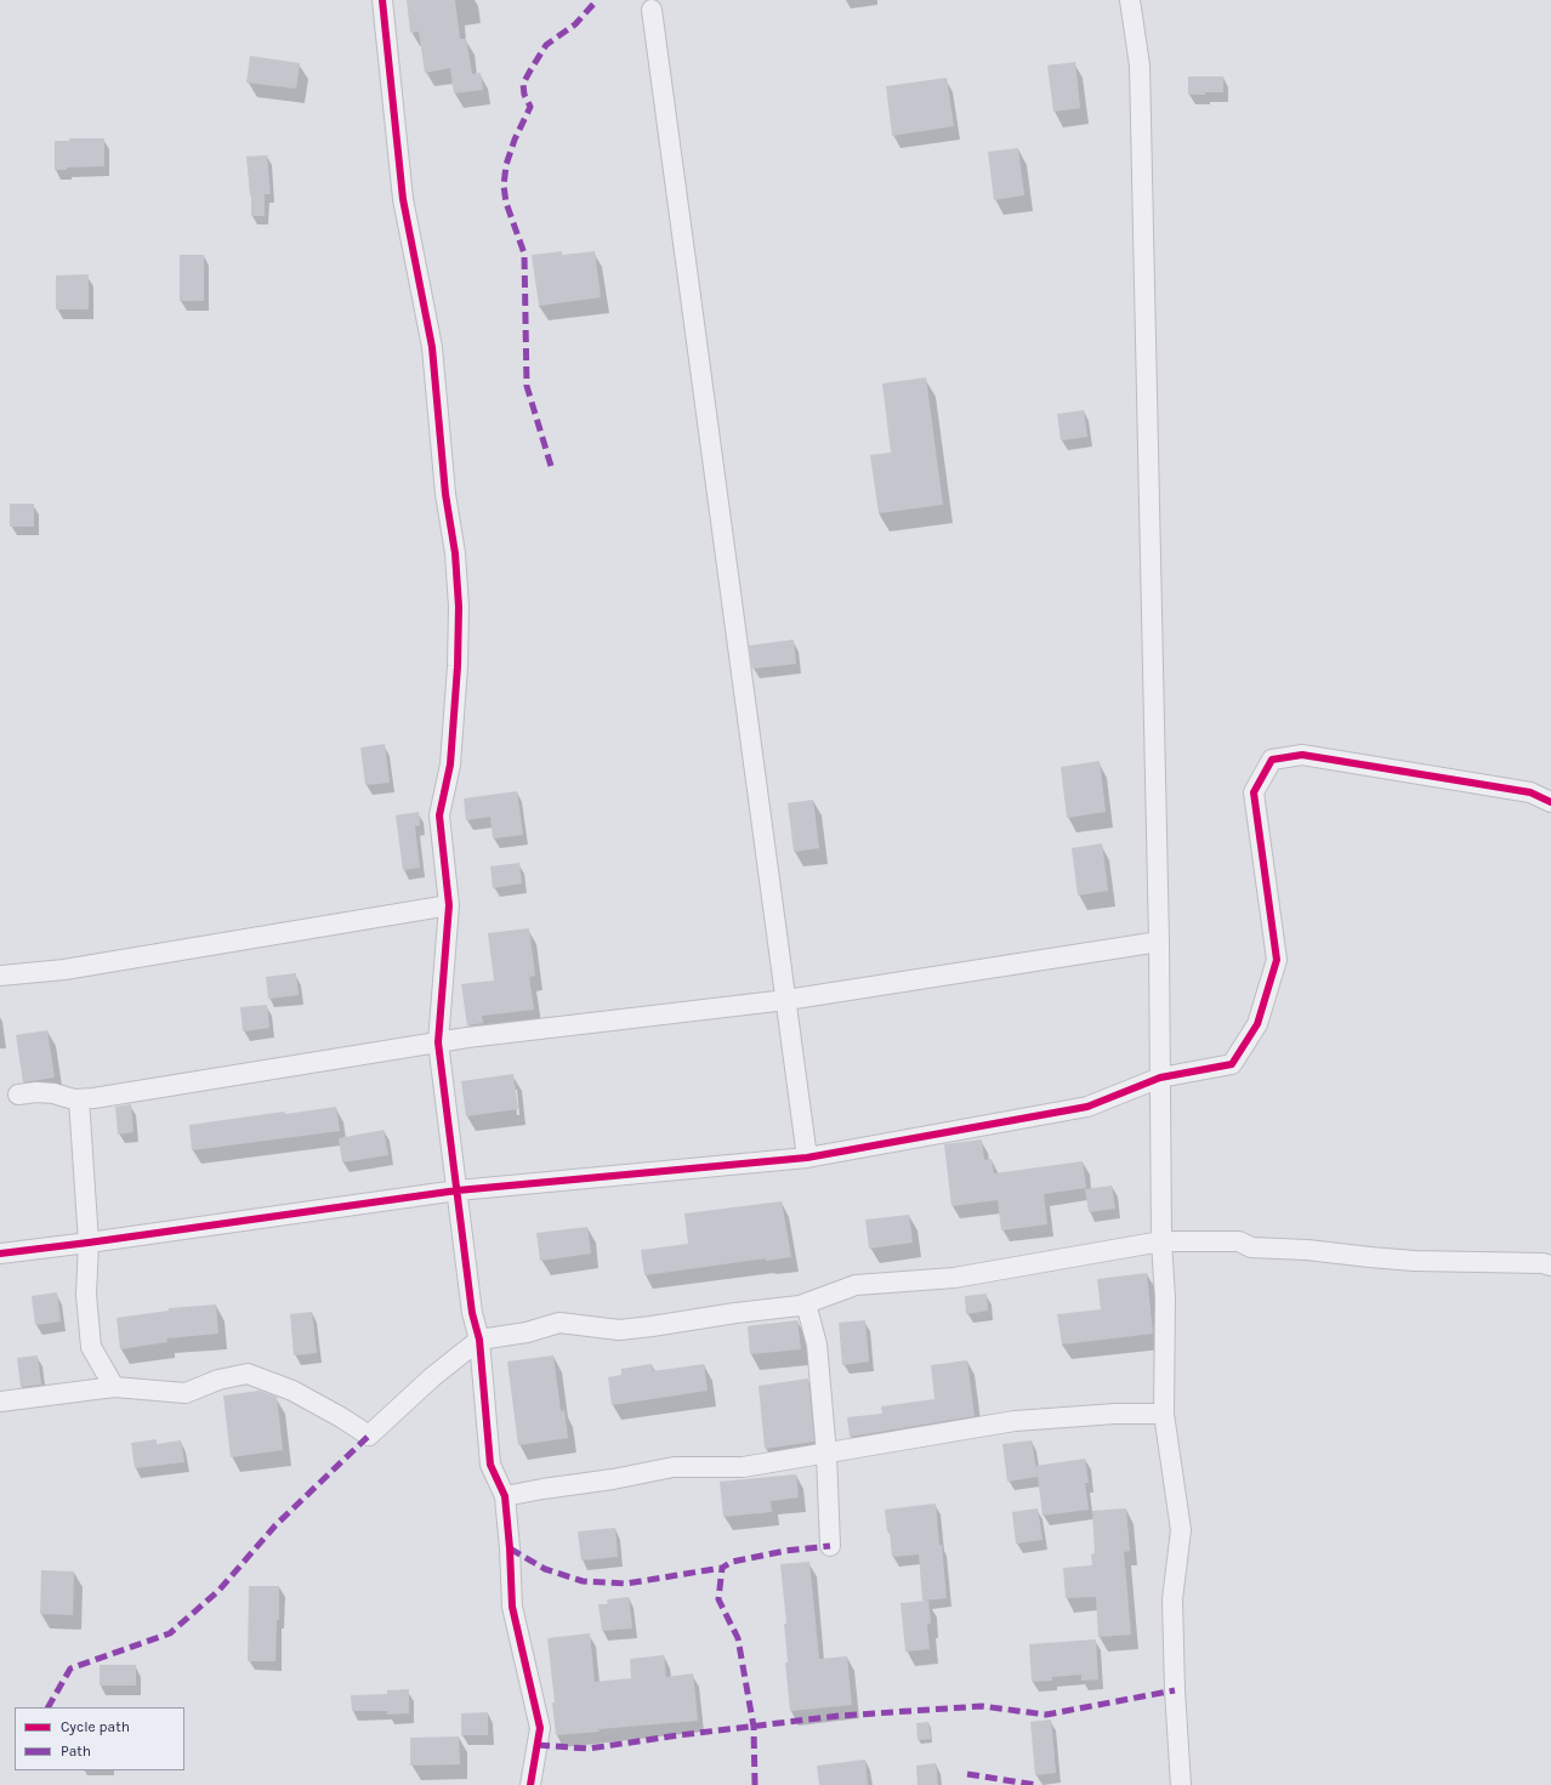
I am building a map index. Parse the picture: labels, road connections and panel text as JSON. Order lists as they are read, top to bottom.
{
  "legend": ["Cycle path", "Path"]
}
